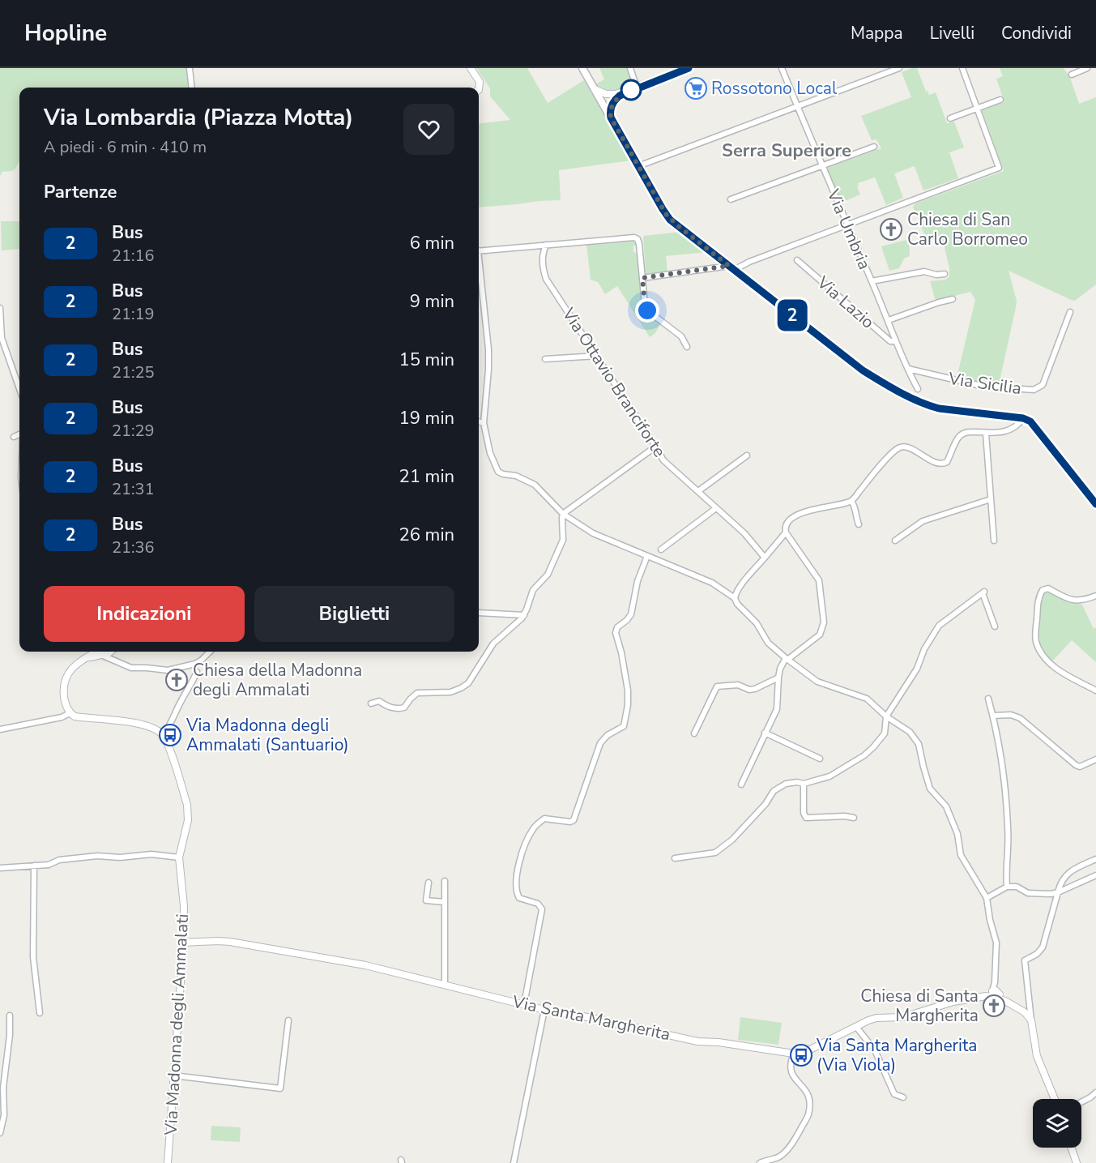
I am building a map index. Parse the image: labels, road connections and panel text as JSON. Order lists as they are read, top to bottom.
{
  "streets": {
    "street": [
      "Via Umbria",
      "Via Lazio",
      "Via Ottavio Branciforte",
      "Via Sicilia",
      "Via Santa Margherita",
      "Via Madonna degli Ammalati"
    ]
  },
  "crossings": [
    ["Via Umbria", "Via Lazio"],
    ["Via Umbria", "Via Sicilia"],
    ["Via Santa Margherita", "Via Madonna degli Ammalati"]
  ],
  "districts": ["Serra Superiore"],
  "places": {
    "supermarket": ["Rossotono Local"],
    "church": ["Chiesa di San Carlo Borromeo", "Chiesa della Madonna degli Ammalati", "Chiesa di Santa Margherita"],
    "bus stop": ["Via Madonna degli Ammalati (Santuario)", "Via Santa Margherita (Via Viola)"]
  },
  "lines": ["bus line 2"],
  "page": {
    "header": "Hopline",
    "nav": ["Mappa", "Livelli", "Condividi"],
    "on_map": "2",
    "heading": [
      ["Via Lombardia (Piazza Motta)", "A piedi · 6 min · 410 m"],
      "Partenze"
    ],
    "list": [
      {
        "mark": "2",
        "name": "Bus",
        "note": "21:16",
        "value": "6 min"
      },
      {
        "mark": "2",
        "name": "Bus",
        "note": "21:19",
        "value": "9 min"
      },
      {
        "mark": "2",
        "name": "Bus",
        "note": "21:25",
        "value": "15 min"
      },
      {
        "mark": "2",
        "name": "Bus",
        "note": "21:29",
        "value": "19 min"
      },
      {
        "mark": "2",
        "name": "Bus",
        "note": "21:31",
        "value": "21 min"
      },
      {
        "mark": "2",
        "name": "Bus",
        "note": "21:36",
        "value": "26 min"
      }
    ],
    "buttons": ["Indicazioni", "Biglietti"]
  }
}
